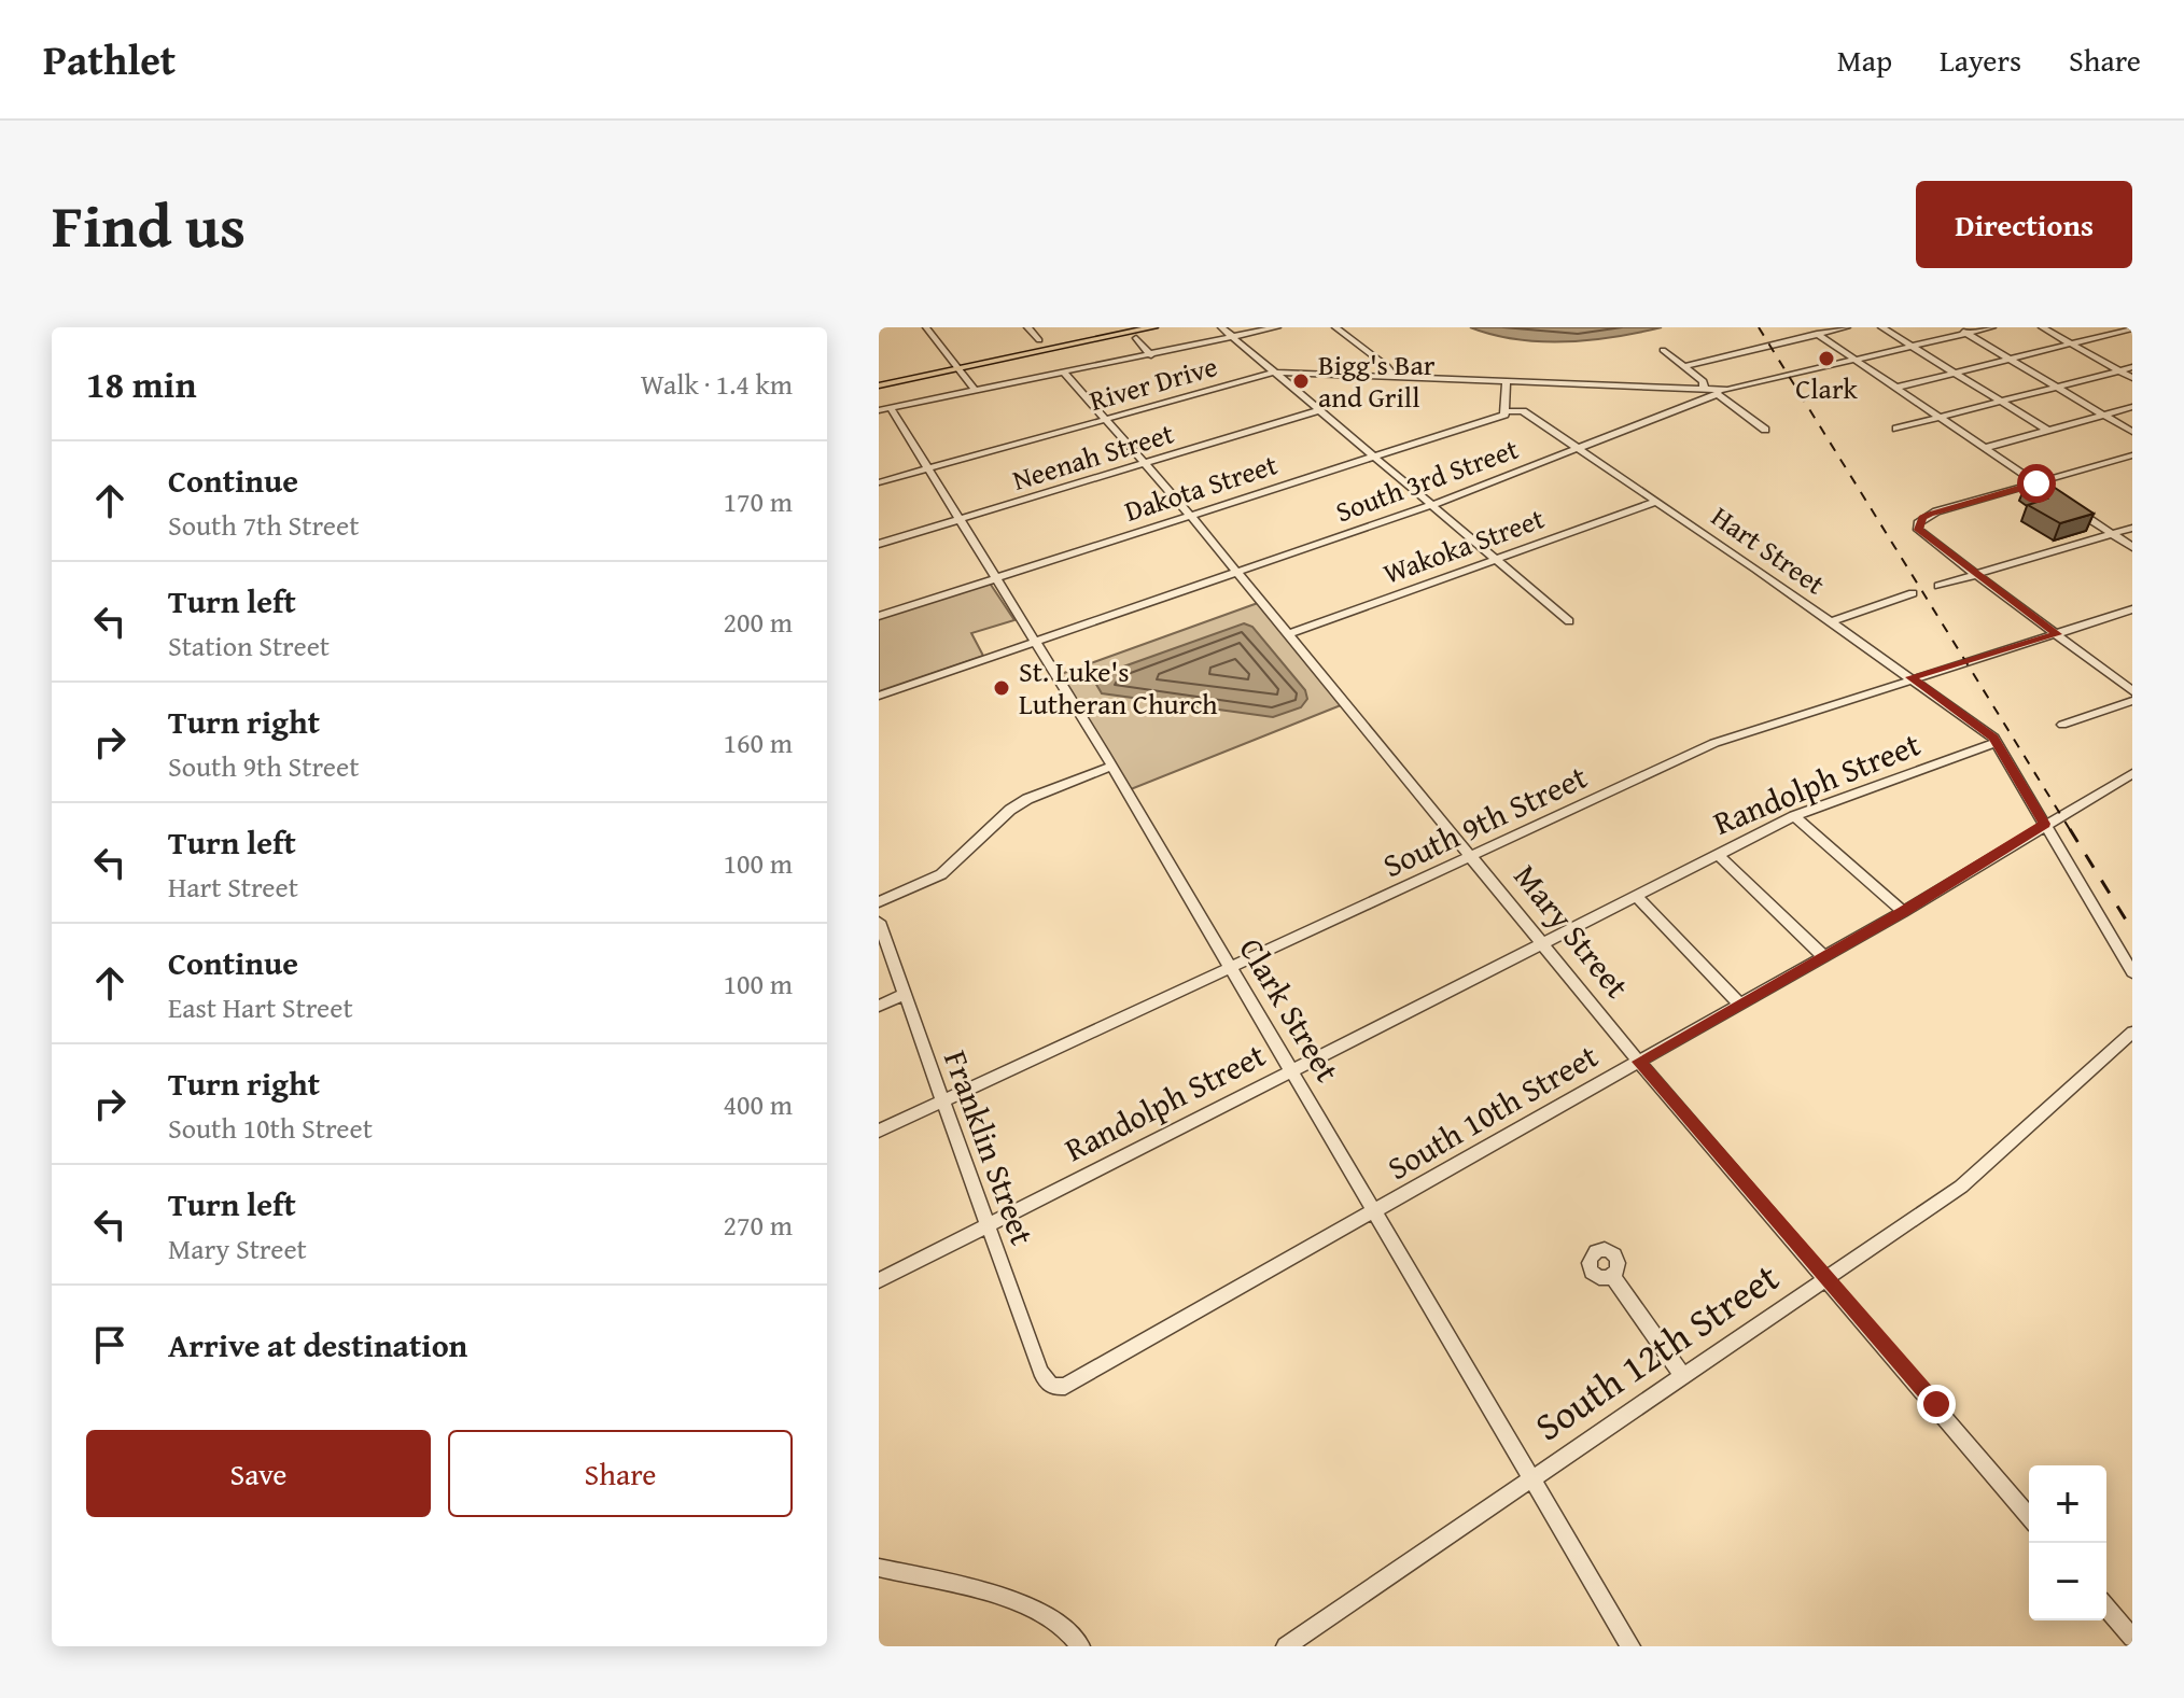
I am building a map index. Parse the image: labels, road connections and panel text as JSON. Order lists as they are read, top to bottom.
{
  "streets": {
    "street": [
      "River Drive",
      "Neenah Street",
      "South 3rd Street",
      "Dakota Street",
      "Wakoka Street",
      "Hart Street",
      "Randolph Street",
      "South 9th Street",
      "Mary Street",
      "Clark Street",
      "South 10th Street",
      "Franklin Street",
      "South 12th Street"
    ]
  },
  "crossings": [
    ["River Drive", "South 3rd Street"],
    ["River Drive", "Mary Street"],
    ["River Drive", "Clark Street"],
    ["Neenah Street", "Mary Street"],
    ["Neenah Street", "Clark Street"],
    ["South 3rd Street", "Hart Street"],
    ["South 3rd Street", "Mary Street"],
    ["South 3rd Street", "Clark Street"],
    ["Dakota Street", "Hart Street"],
    ["Dakota Street", "Mary Street"],
    ["Dakota Street", "Clark Street"],
    ["Wakoka Street", "Hart Street"],
    ["Wakoka Street", "Mary Street"],
    ["Hart Street", "Randolph Street"],
    ["Hart Street", "South 9th Street"],
    ["Randolph Street", "Mary Street"],
    ["Randolph Street", "Clark Street"],
    ["Randolph Street", "Franklin Street"],
    ["South 9th Street", "Mary Street"],
    ["South 9th Street", "Clark Street"],
    ["South 9th Street", "Franklin Street"],
    ["Mary Street", "South 10th Street"],
    ["Mary Street", "South 12th Street"],
    ["Clark Street", "South 10th Street"],
    ["Clark Street", "South 12th Street"],
    ["South 10th Street", "Franklin Street"]
  ],
  "places": ["Clark", "Bigg's Bar and Grill", "St. Luke's Lutheran Church"],
  "page": {
    "header": "Pathlet",
    "nav": ["Map", "Layers", "Share"],
    "title": "Find us",
    "buttons": [
      "Directions",
      ["Save", "Share"]
    ],
    "heading": ["18 min", "Walk · 1.4 km"],
    "list": [
      ["Continue", "South 7th Street", "170 m"],
      ["Turn left", "Station Street", "200 m"],
      ["Turn right", "South 9th Street", "160 m"],
      ["Turn left", "Hart Street", "100 m"],
      ["Continue", "East Hart Street", "100 m"],
      ["Turn right", "South 10th Street", "400 m"],
      ["Turn left", "Mary Street", "270 m"],
      "Arrive at destination"
    ],
    "map_buttons": ["+", "−"]
  }
}
